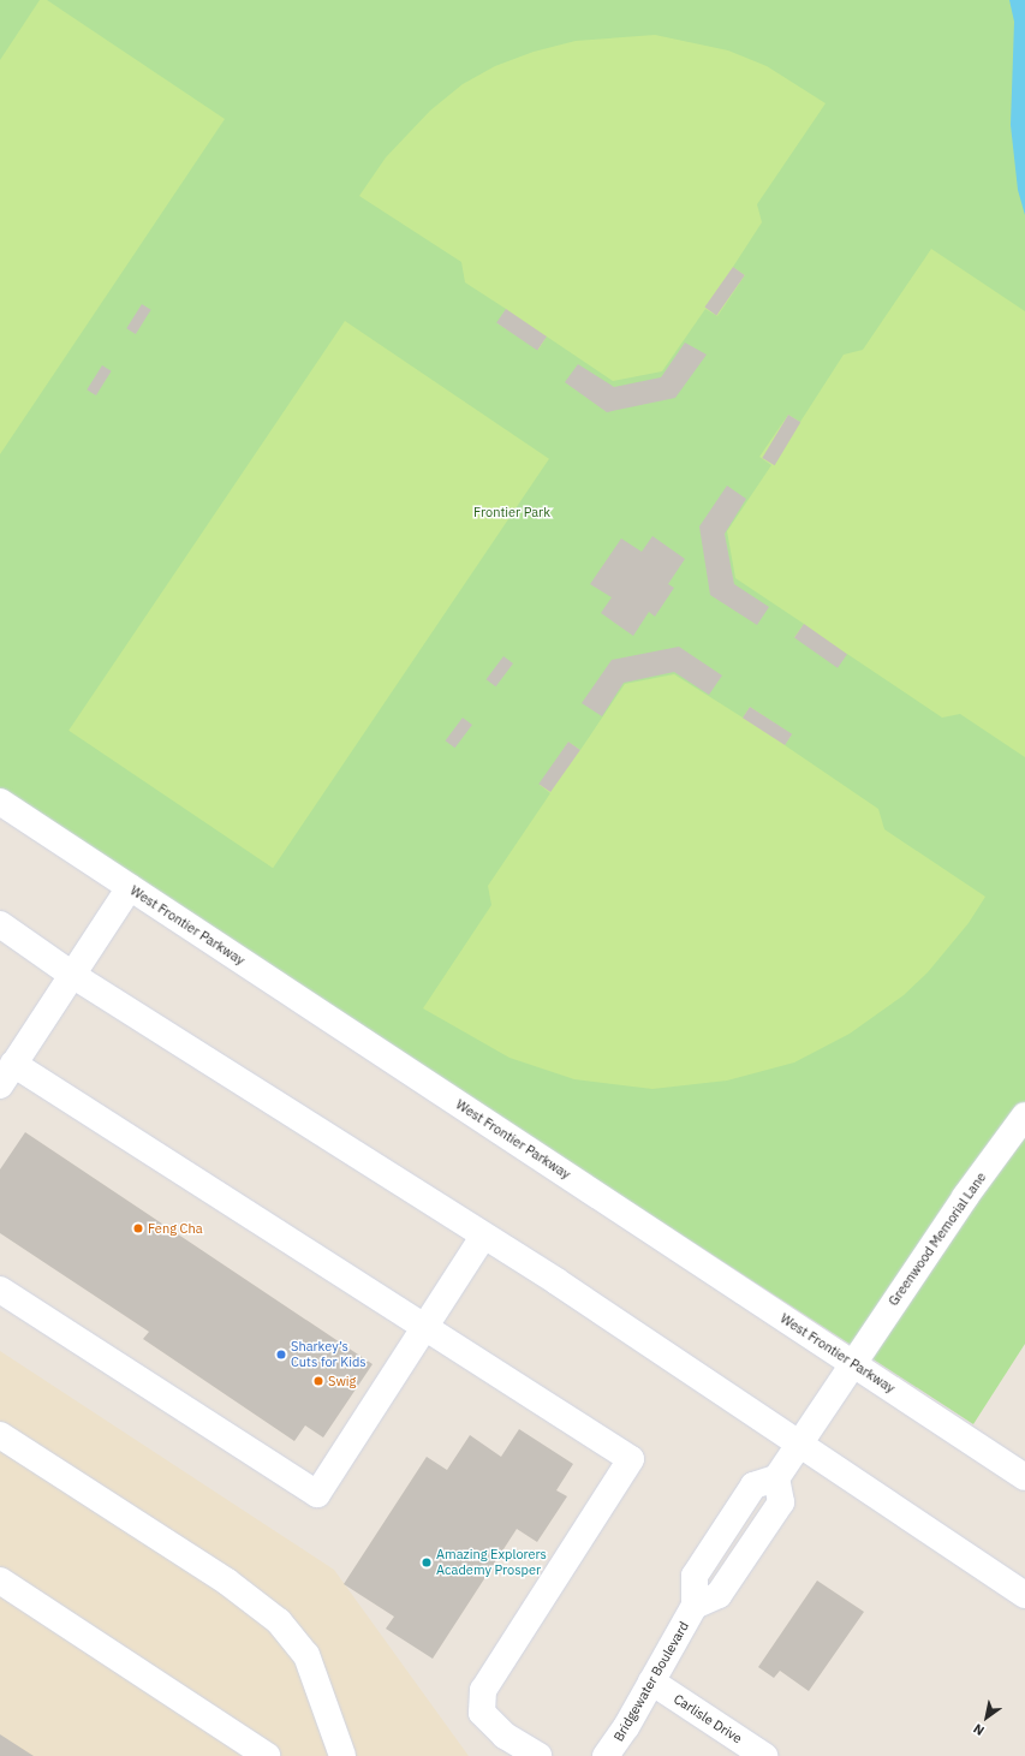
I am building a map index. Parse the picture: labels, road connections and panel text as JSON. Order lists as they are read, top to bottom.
{
  "streets": {
    "street": [
      "West Frontier Parkway",
      "Greenwood Memorial Lane",
      "Bridgewater Boulevard",
      "Carlisle Drive"
    ]
  },
  "crossings": [
    ["West Frontier Parkway", "Greenwood Memorial Lane"],
    ["West Frontier Parkway", "Bridgewater Boulevard"],
    ["Greenwood Memorial Lane", "Bridgewater Boulevard"],
    ["Bridgewater Boulevard", "Carlisle Drive"]
  ],
  "parks": ["Frontier Park"],
  "places": [
    "Feng Cha",
    "Sharkey’s Cuts for Kids",
    "Swig",
    "Amazing Explorers Academy Prosper"
  ],
  "north": "bottom left"
}
